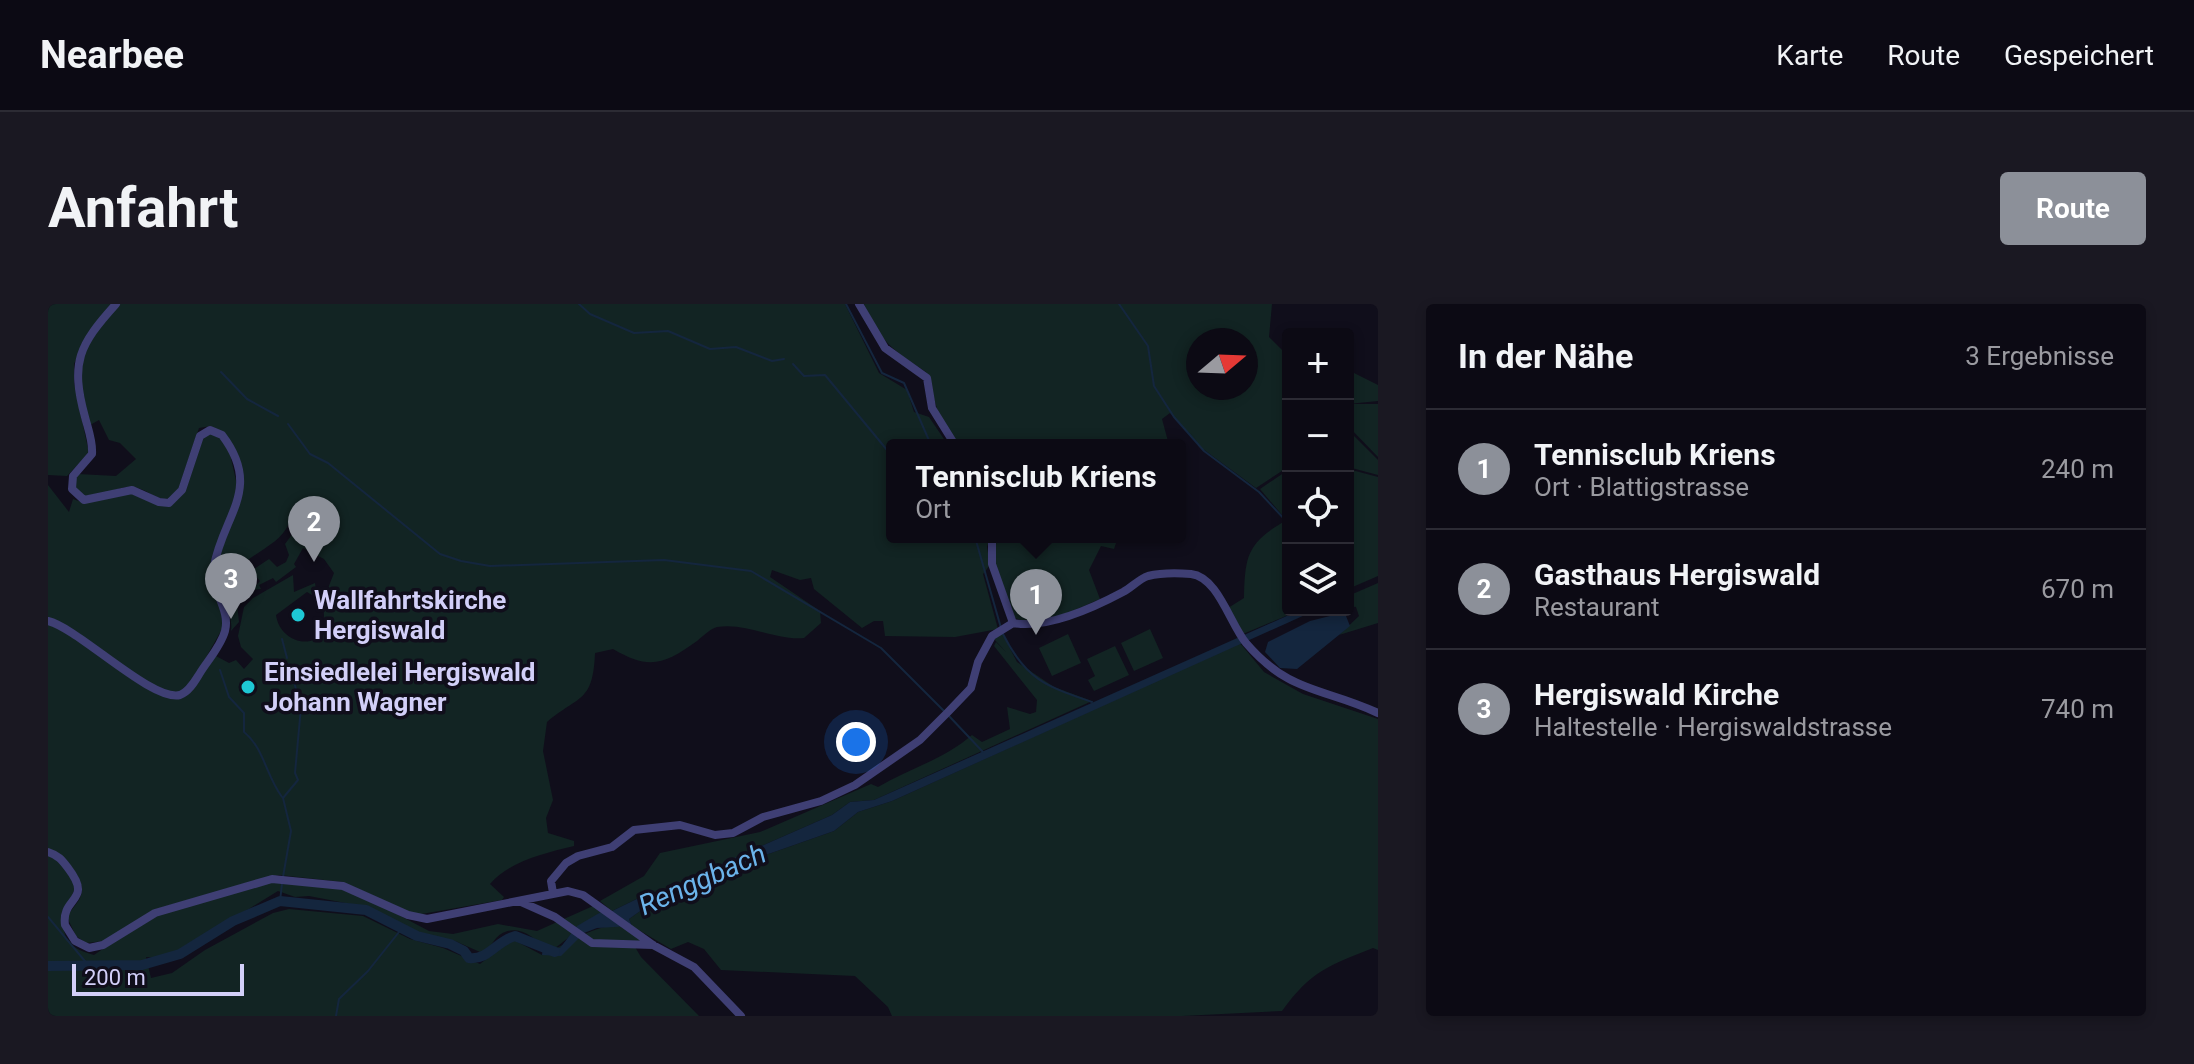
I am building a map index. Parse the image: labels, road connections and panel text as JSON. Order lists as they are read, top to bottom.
{
  "water": ["Renggbach"],
  "places": ["Wallfahrtskirche Hergiswald", "Einsiedlelei Hergiswald Johann Wagner"],
  "scale_bar": "200 m",
  "north": "right",
  "page": {
    "header": "Nearbee",
    "nav": ["Karte", "Route", "Gespeichert"],
    "buttons": "Route",
    "title": "Anfahrt",
    "heading": ["In der Nähe", "3 Ergebnisse"],
    "map_buttons": ["+", "−"],
    "list": [
      {
        "mark": "1",
        "name": "Tennisclub Kriens",
        "note": "Ort · Blattigstrasse",
        "value": "240 m"
      },
      {
        "mark": "2",
        "name": "Gasthaus Hergiswald",
        "note": "Restaurant",
        "value": "670 m"
      },
      {
        "mark": "3",
        "name": "Hergiswald Kirche",
        "note": "Haltestelle · Hergiswaldstrasse",
        "value": "740 m"
      }
    ],
    "popup": ["Tennisclub Kriens", "Ort"],
    "pins": ["2", "3", "1"],
    "scale": "200 m"
  }
}
